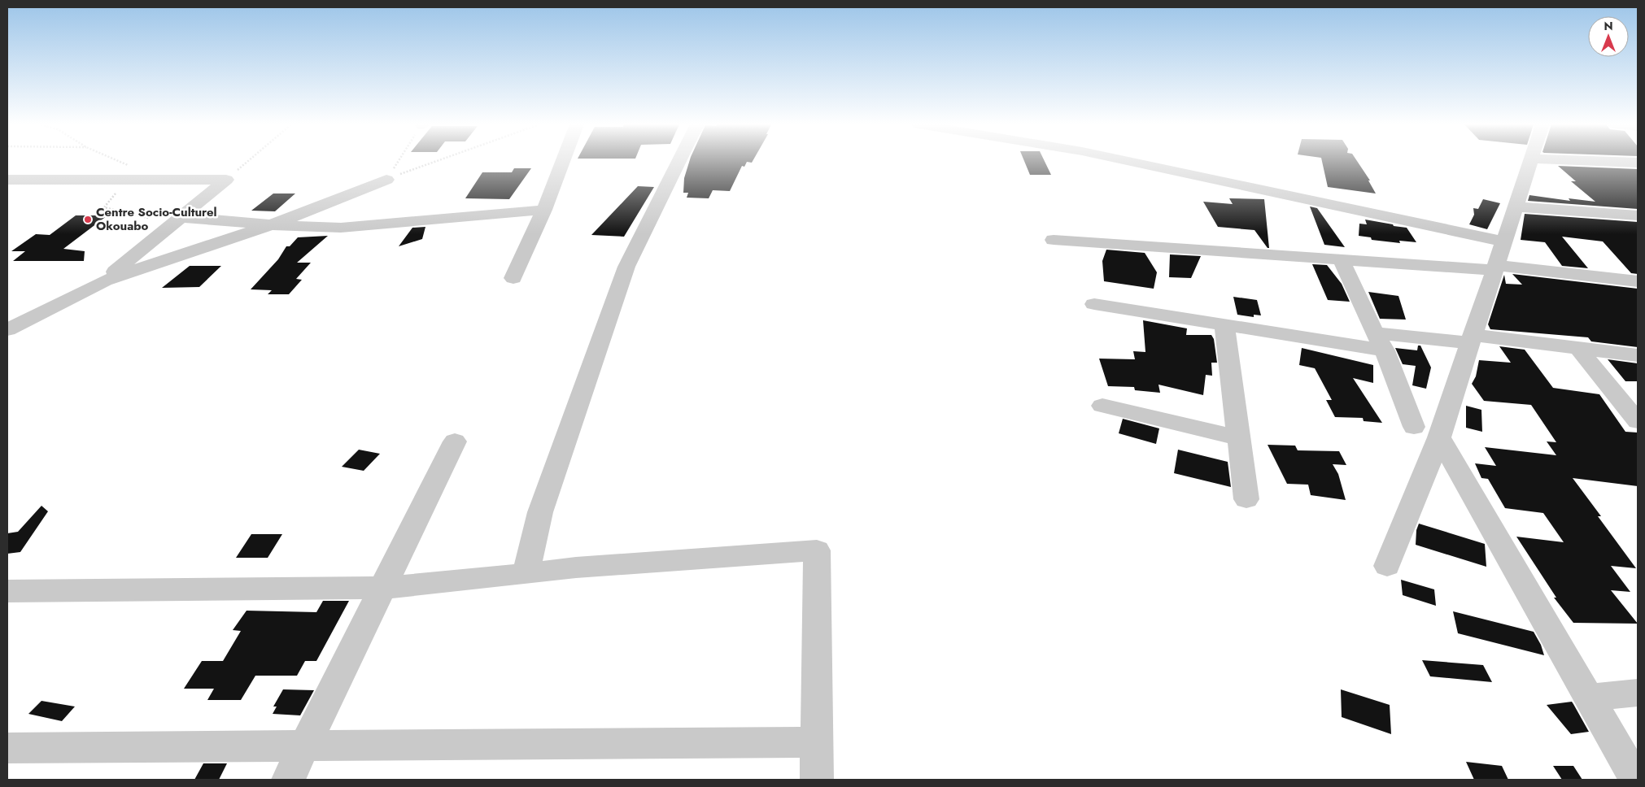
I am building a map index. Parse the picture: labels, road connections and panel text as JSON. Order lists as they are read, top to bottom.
{
  "places": ["Centre Socio-Culturel Okouabo"],
  "north": "top"
}
